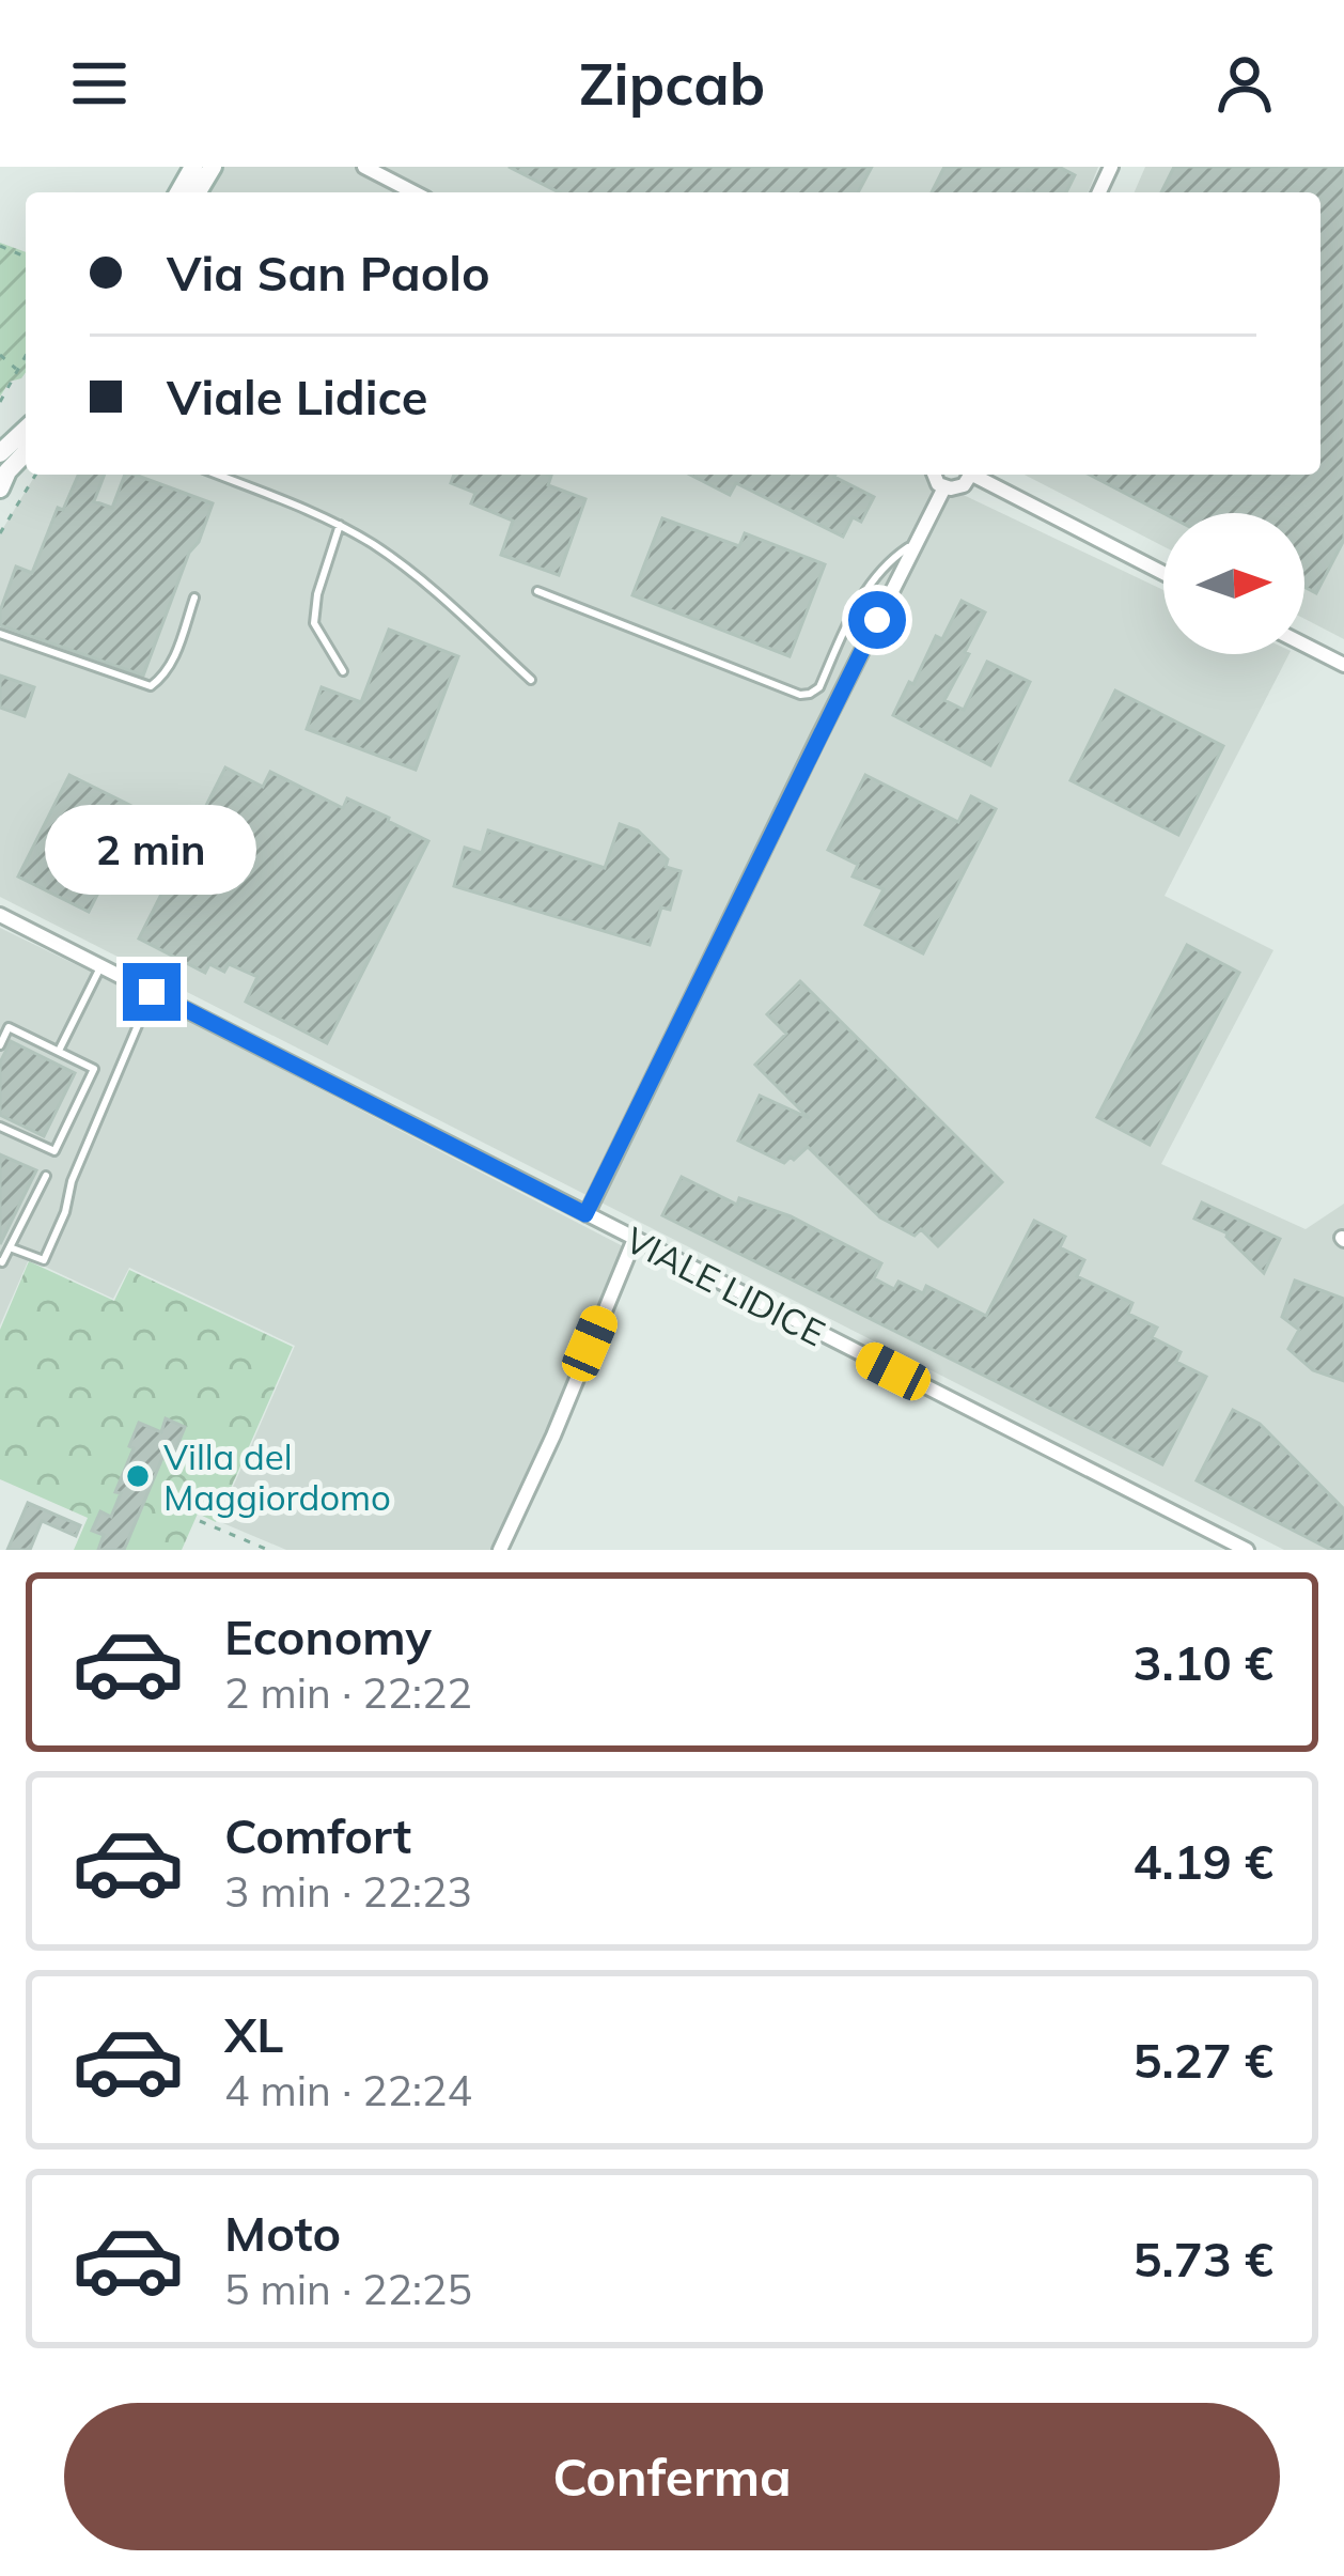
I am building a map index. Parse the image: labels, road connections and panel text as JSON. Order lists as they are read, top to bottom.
{
  "streets": {
    "street": ["VIALE LIDICE"]
  },
  "places": ["Villa del Maggiordomo"],
  "north": "right",
  "page": {
    "header": "Zipcab",
    "banner": ["Via San Paolo", "Viale Lidice"],
    "bubble": "2 min",
    "list": [
      {
        "name": "Economy",
        "note": "2 min · 22:22",
        "value": "3.10 €"
      },
      {
        "name": "Comfort",
        "note": "3 min · 22:23",
        "value": "4.19 €"
      },
      {
        "name": "XL",
        "note": "4 min · 22:24",
        "value": "5.27 €"
      },
      {
        "name": "Moto",
        "note": "5 min · 22:25",
        "value": "5.73 €"
      }
    ],
    "buttons": "Conferma"
  }
}
